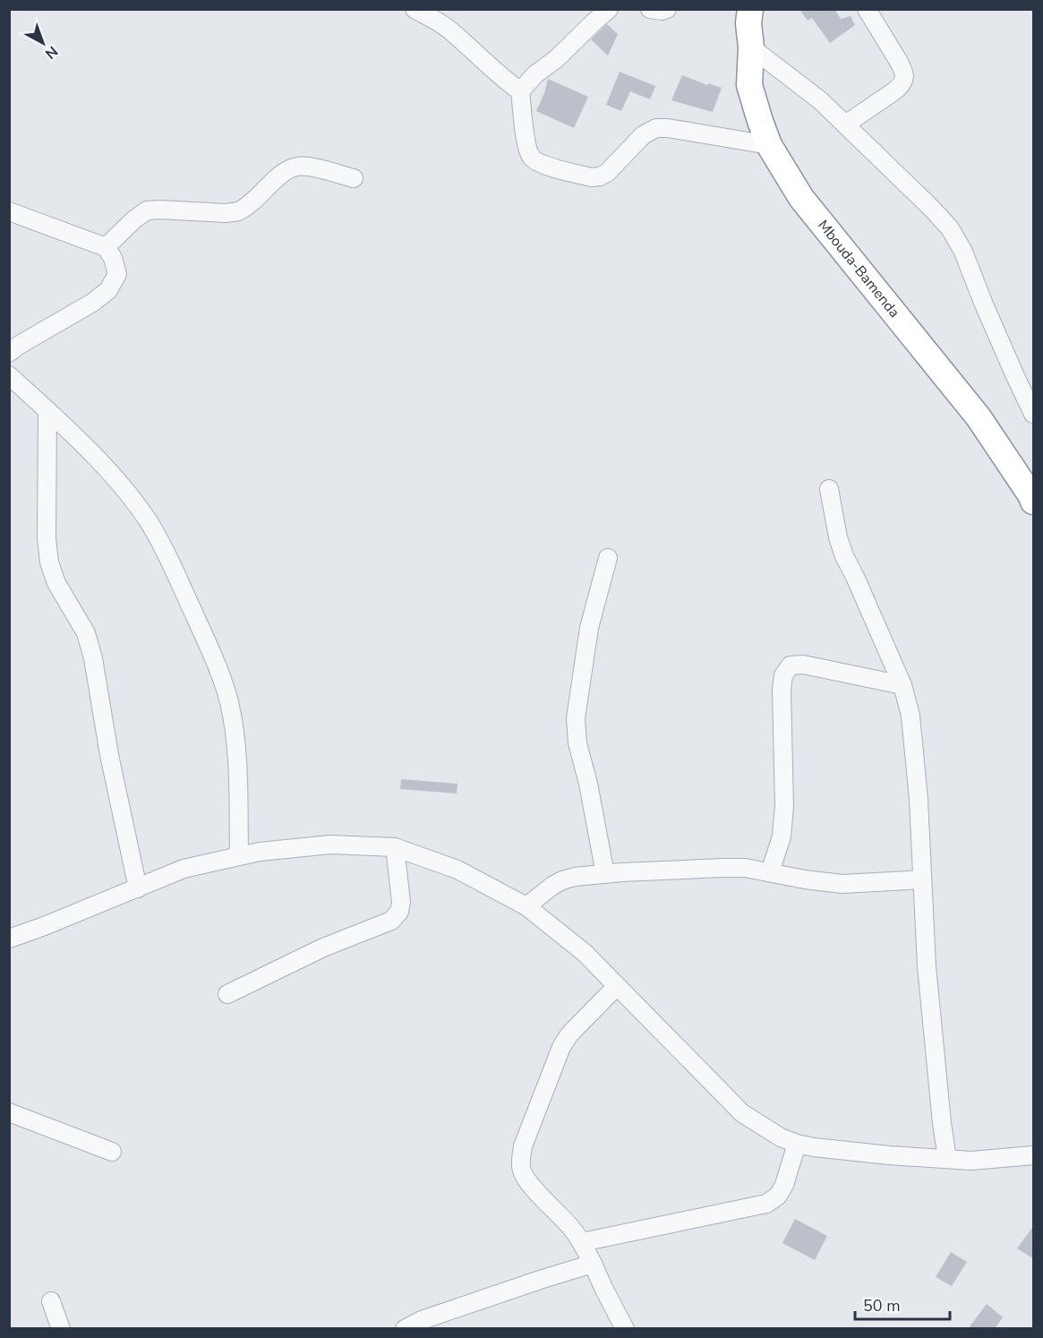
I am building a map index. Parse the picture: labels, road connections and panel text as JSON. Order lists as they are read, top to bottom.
{
  "streets": {
    "highway": ["Mbouda-Bamenda"]
  },
  "scale_bar": "50 m",
  "north": "bottom right"
}
